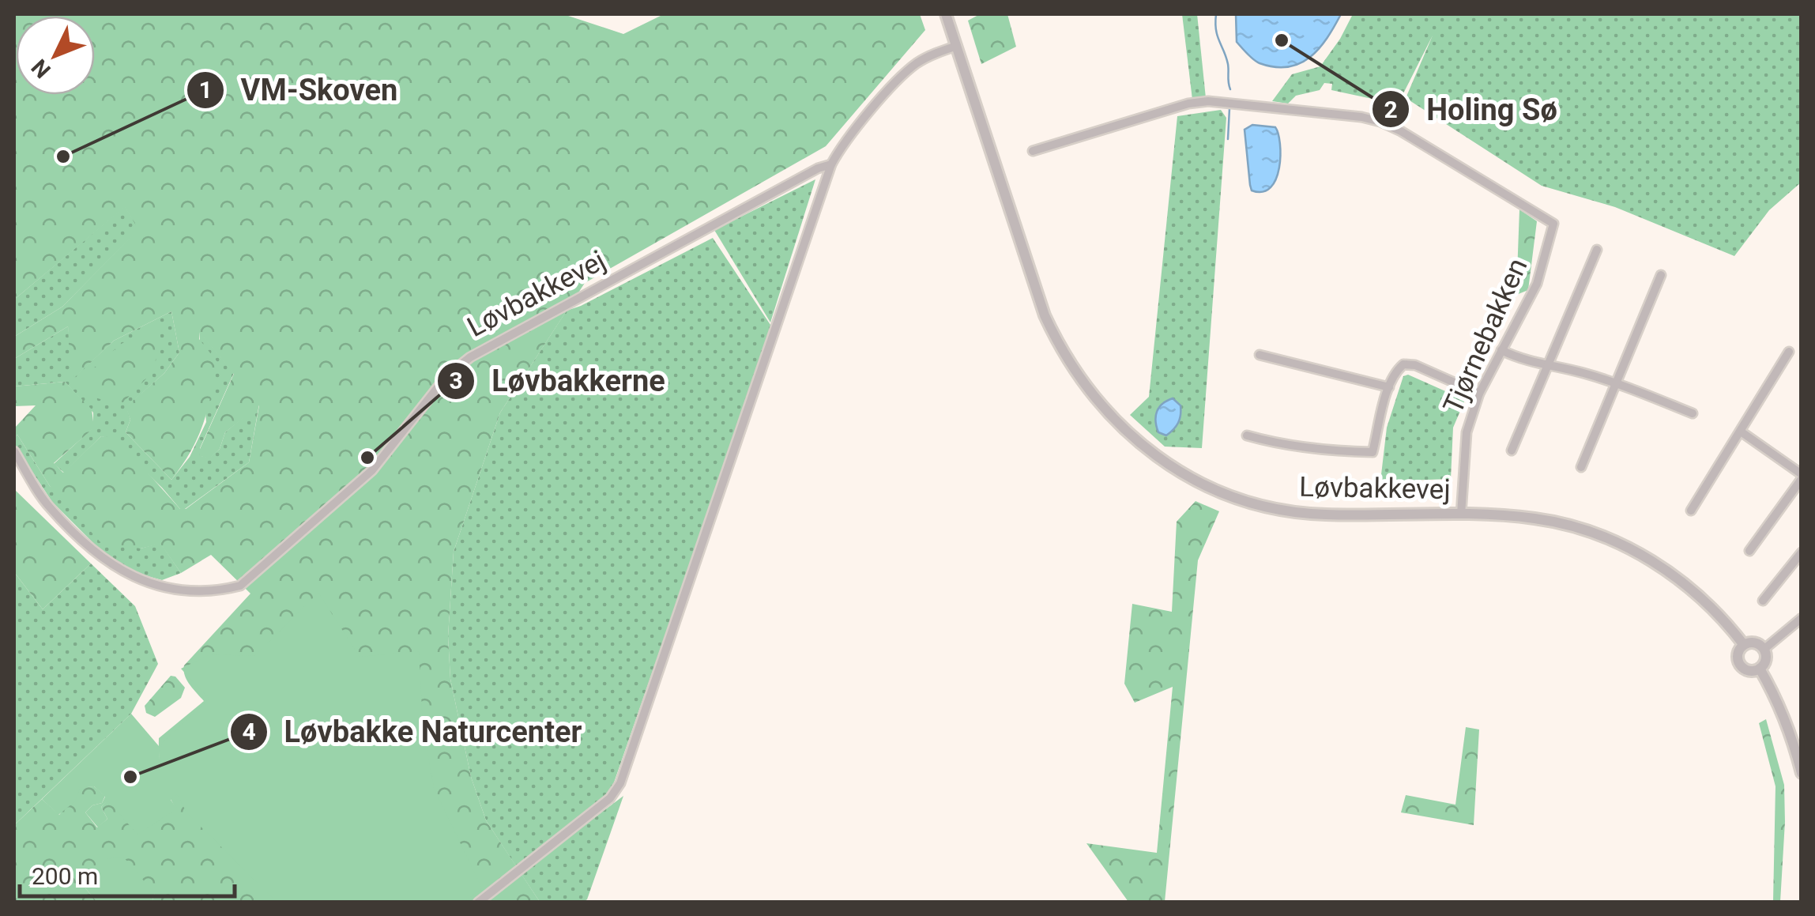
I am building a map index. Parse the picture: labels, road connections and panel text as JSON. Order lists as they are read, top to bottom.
{
  "streets": {
    "street": ["Løvbakkevej", "Tjørnebakken"]
  },
  "crossings": [
    ["Løvbakkevej", "Tjørnebakken"]
  ],
  "places": [
    "Holing Sø",
    "VM-Skoven",
    "Løvbakkerne",
    "Løvbakke Naturcenter"
  ],
  "scale_bar": "200 m",
  "north": "bottom left"
}
